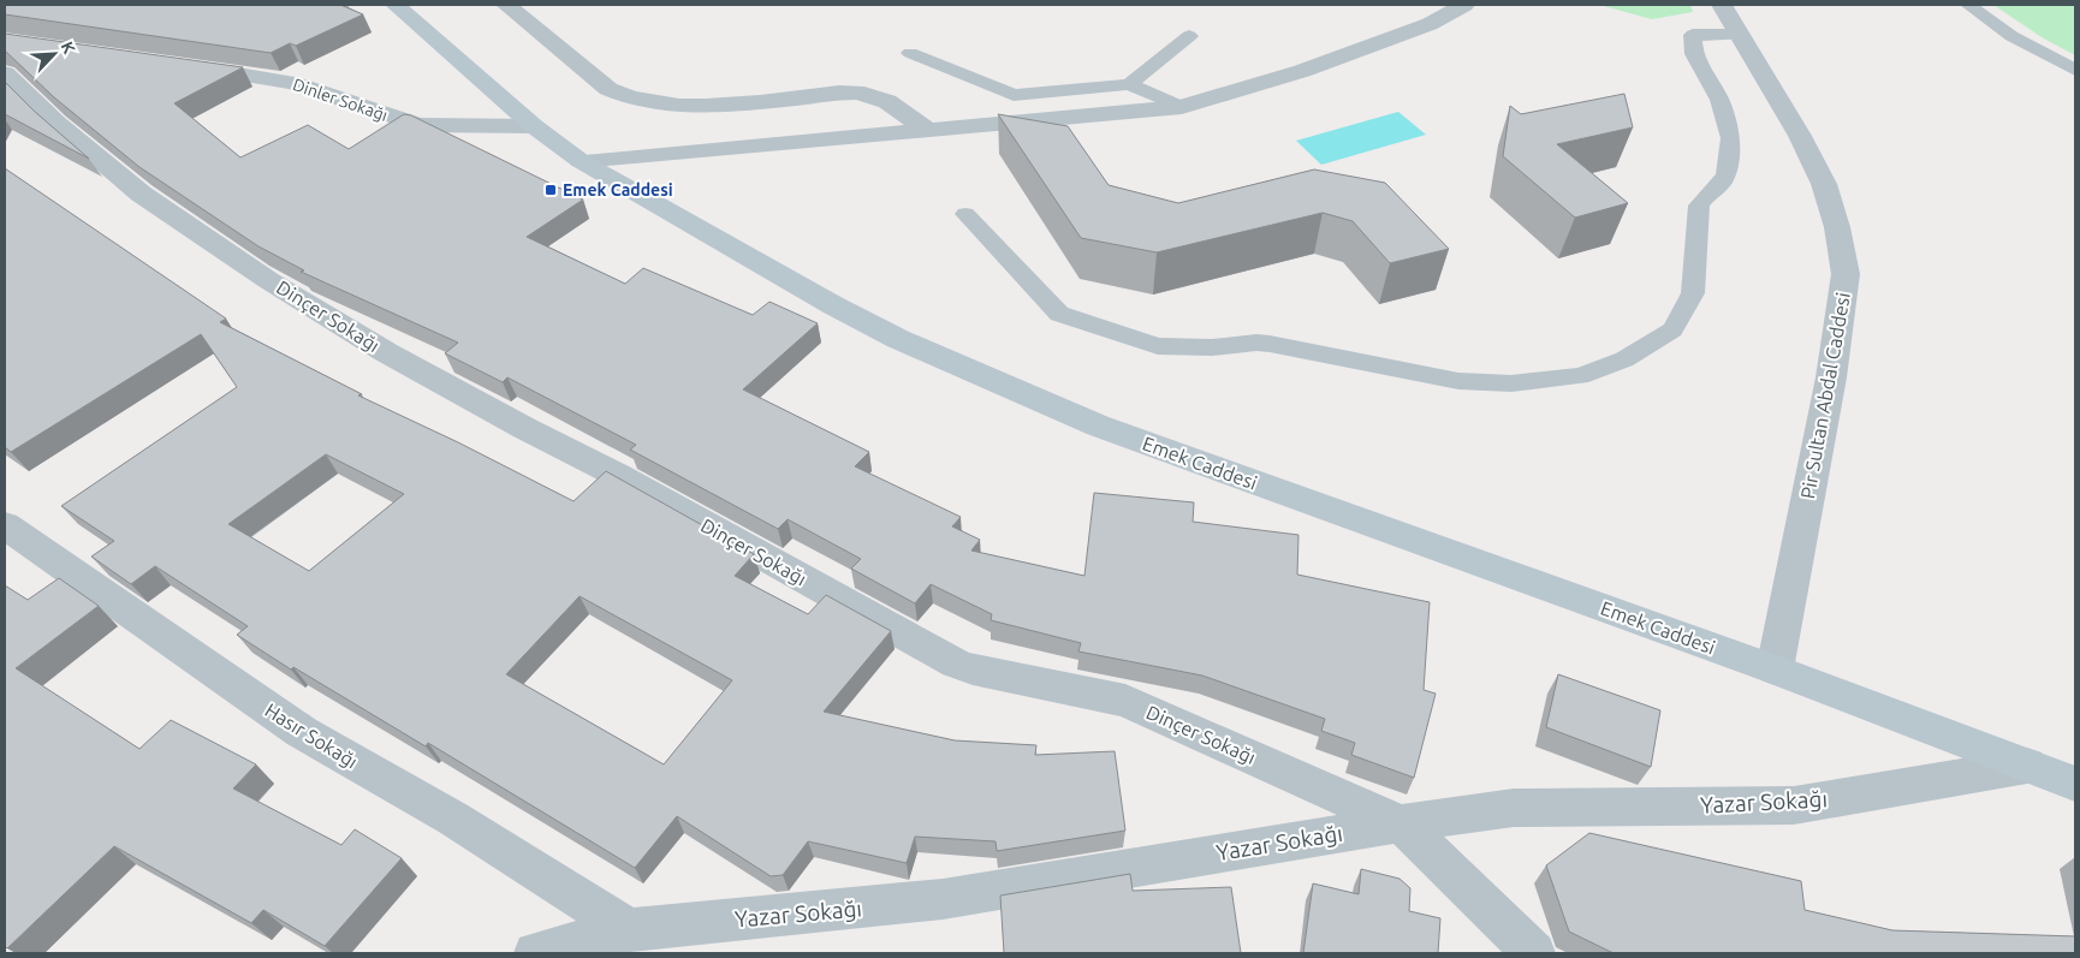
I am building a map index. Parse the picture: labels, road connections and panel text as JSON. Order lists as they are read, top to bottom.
{
  "streets": {
    "street": [
      "Dinler Sokağı",
      "Dinçer Sokağı",
      "Pir Sultan Abdal Caddesi",
      "Emek Caddesi",
      "Hasır Sokağı",
      "Yazar Sokağı"
    ]
  },
  "crossings": [
    ["Dinler Sokağı", "Emek Caddesi"],
    ["Dinçer Sokağı", "Yazar Sokağı"],
    ["Pir Sultan Abdal Caddesi", "Emek Caddesi"],
    ["Emek Caddesi", "Yazar Sokağı"],
    ["Hasır Sokağı", "Yazar Sokağı"]
  ],
  "places": {
    "transit": ["Emek Caddesi"]
  },
  "north": "top right"
}
